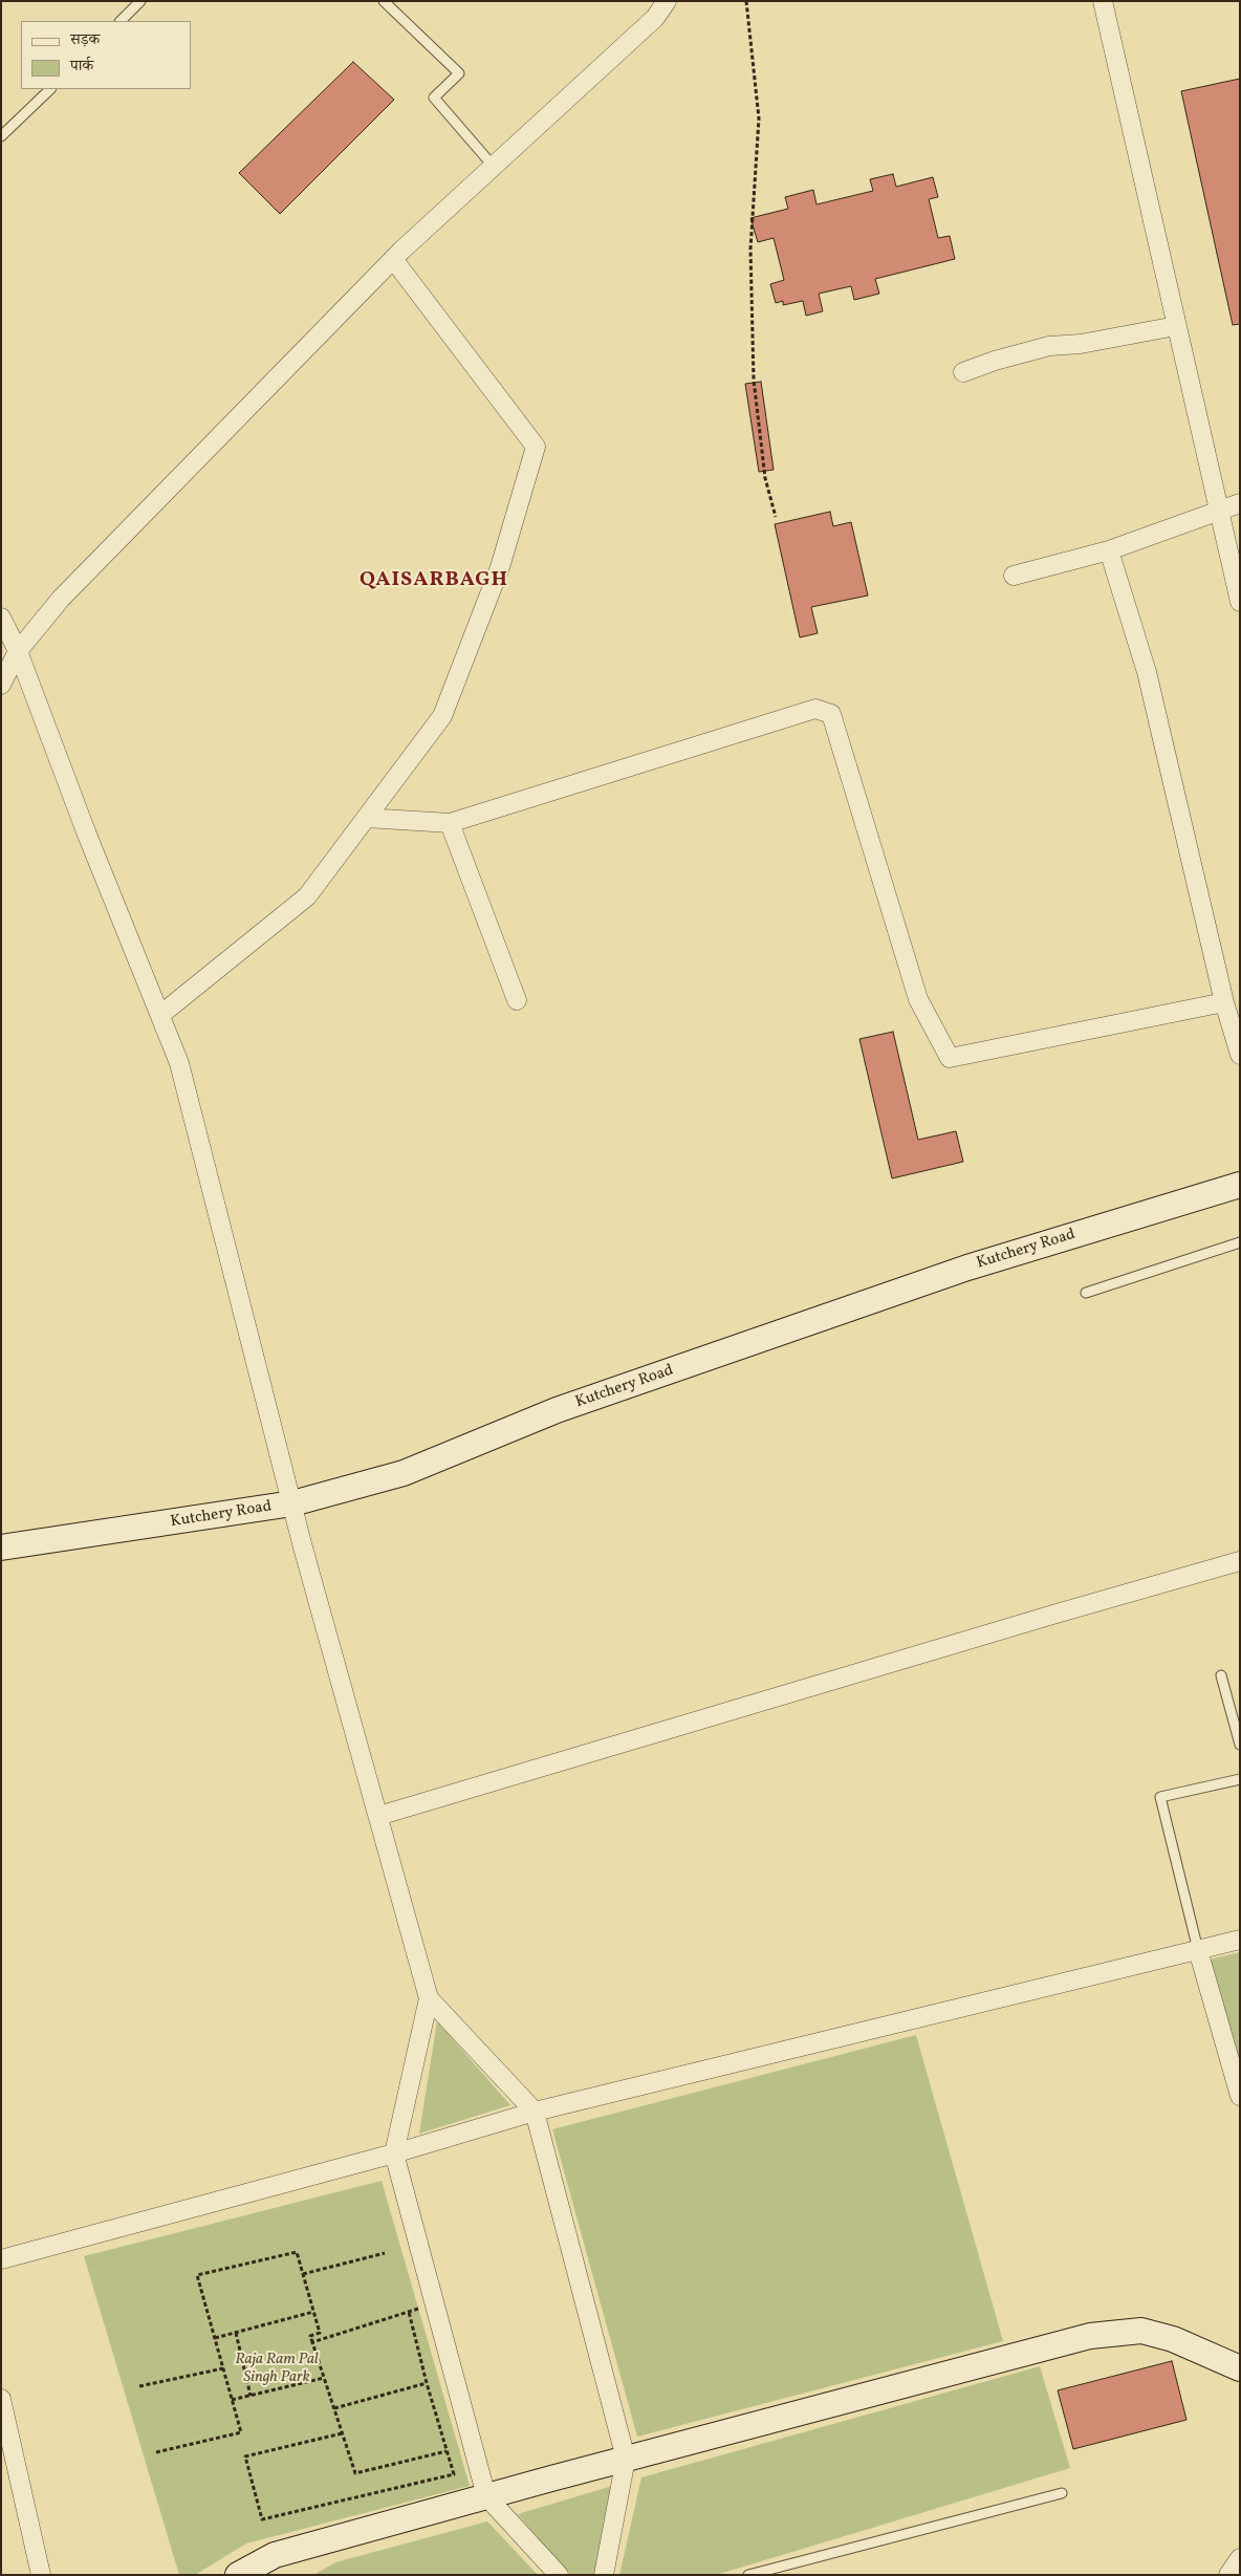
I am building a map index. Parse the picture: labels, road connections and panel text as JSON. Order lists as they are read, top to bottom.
{
  "streets": {
    "street": ["Kutchery Road"]
  },
  "districts": ["QAISARBAGH"],
  "parks": ["Raja Ram Pal Singh Park"],
  "legend": ["सड़क", "पार्क"]
}
